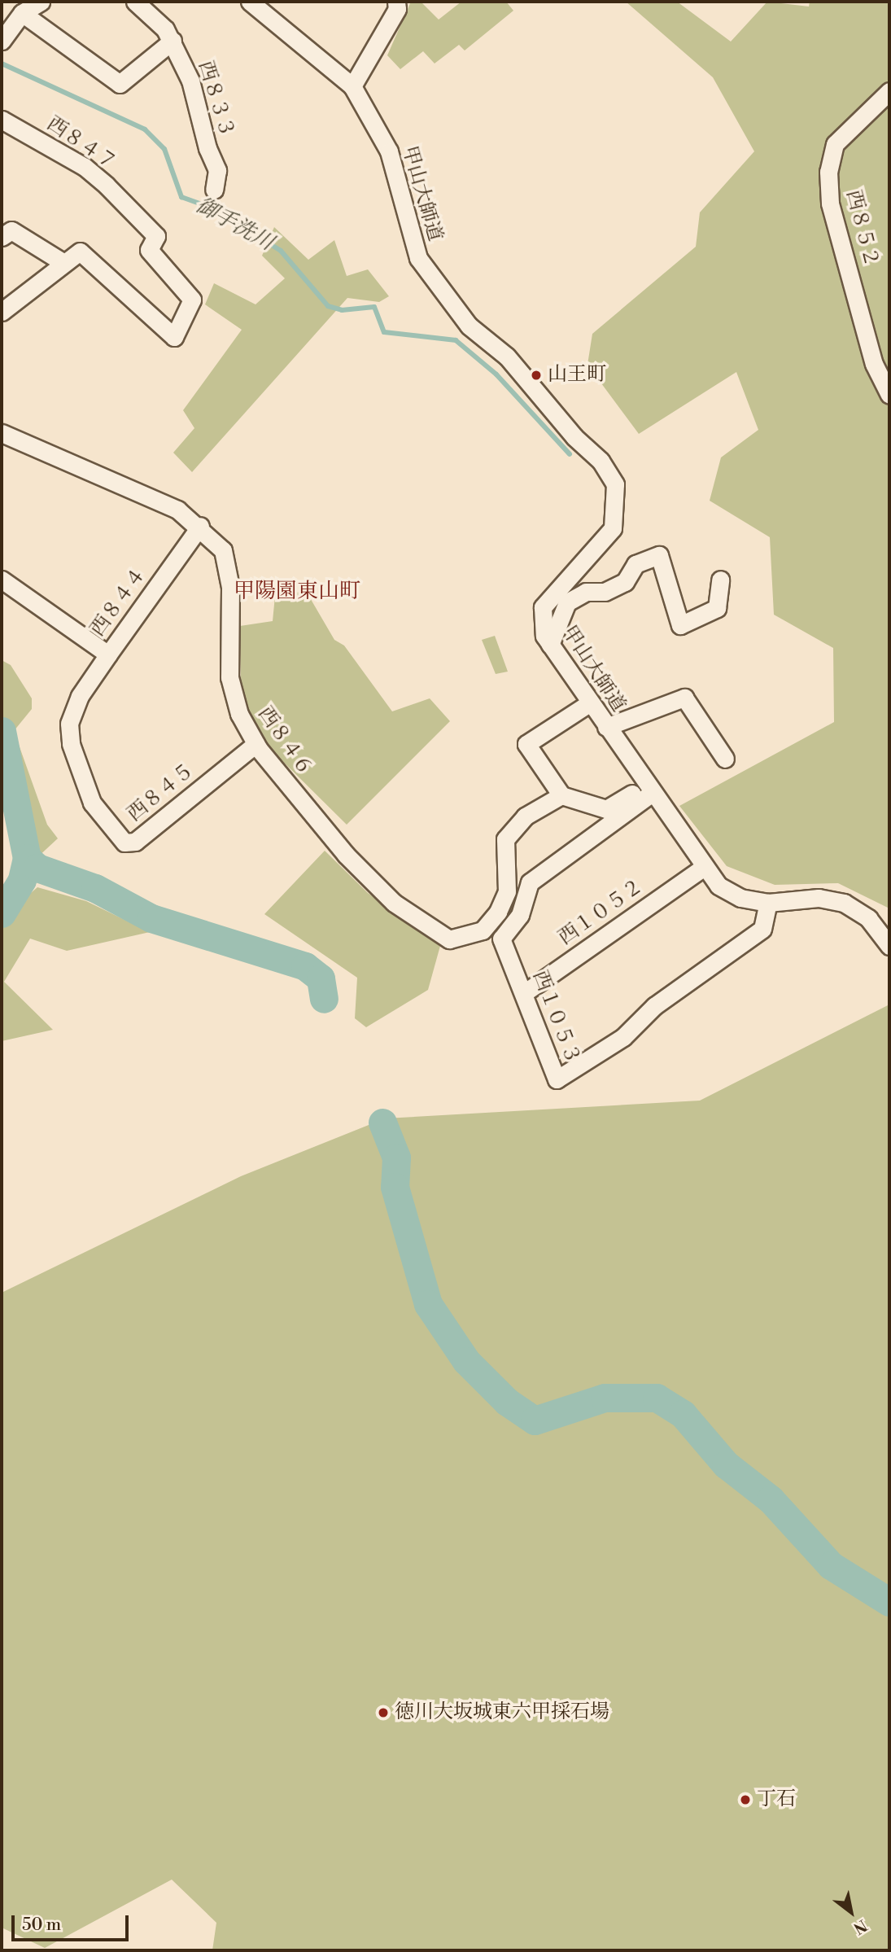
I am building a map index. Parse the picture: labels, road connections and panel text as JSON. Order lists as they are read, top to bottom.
{
  "streets": {
    "street": [
      "西８３３",
      "西８４７",
      "甲山大師道",
      "西８５２",
      "西８４４",
      "西８４６",
      "西８４５",
      "西１０５２",
      "西１０５３"
    ]
  },
  "crossings": [
    ["甲山大師道", "西１０５２"],
    ["甲山大師道", "西１０５３"],
    ["西８４４", "西８４６"],
    ["西８４４", "西８４５"],
    ["西８４６", "西８４５"],
    ["西１０５２", "西１０５３"]
  ],
  "districts": ["甲陽園東山町"],
  "water": ["御手洗川"],
  "places": ["山王町", "徳川大坂城東六甲採石場", "丁石"],
  "scale_bar": "50 m",
  "north": "bottom right"
}
